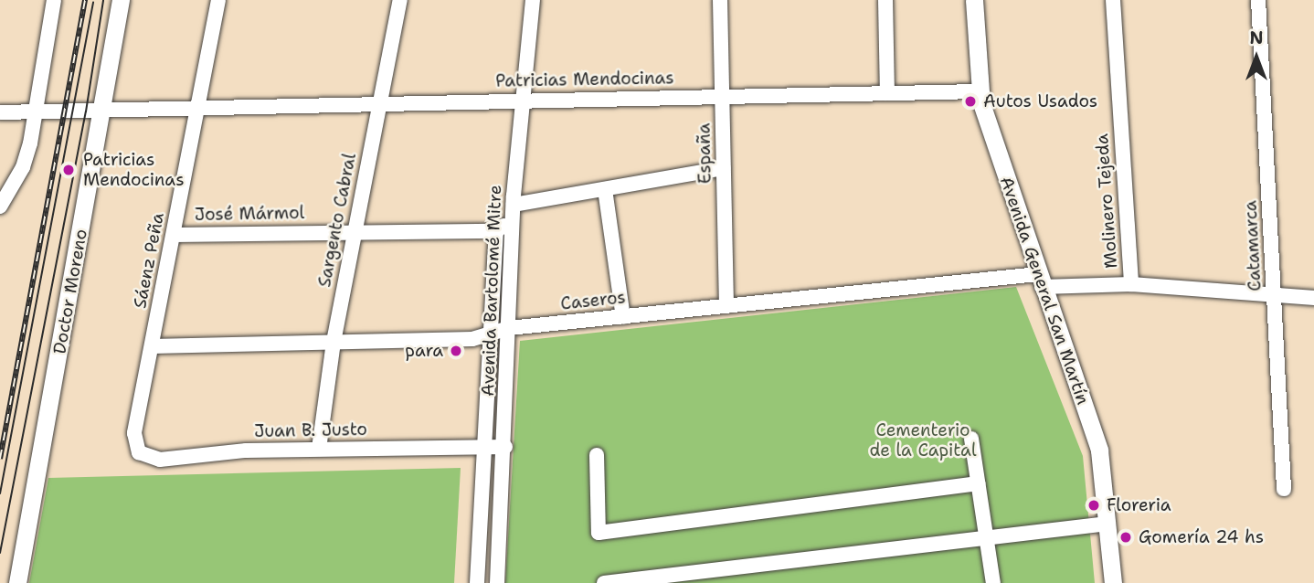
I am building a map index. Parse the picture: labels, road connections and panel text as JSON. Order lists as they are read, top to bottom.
{
  "streets": {
    "main road": ["Avenida General San Martín", "Doctor Moreno"],
    "street": [
      "Patricias Mendocinas",
      "España",
      "Molinero Tejeda",
      "José Mármol",
      "Sargento Cabral",
      "Catamarca",
      "Sáenz Peña",
      "Avenida Bartolomé Mitre",
      "Caseros",
      "Juan B. Justo"
    ]
  },
  "crossings": [
    ["Patricias Mendocinas", "España"],
    ["Patricias Mendocinas", "Sargento Cabral"],
    ["Patricias Mendocinas", "Sáenz Peña"],
    ["Patricias Mendocinas", "Avenida Bartolomé Mitre"],
    ["Patricias Mendocinas", "Avenida General San Martín"],
    ["Patricias Mendocinas", "Doctor Moreno"],
    ["España", "Caseros"],
    ["Molinero Tejeda", "Caseros"],
    ["José Mármol", "Sargento Cabral"],
    ["José Mármol", "Sáenz Peña"],
    ["José Mármol", "Avenida Bartolomé Mitre"],
    ["Sargento Cabral", "Caseros"],
    ["Sargento Cabral", "Juan B. Justo"],
    ["Catamarca", "Caseros"],
    ["Sáenz Peña", "Caseros"],
    ["Sáenz Peña", "Juan B. Justo"],
    ["Avenida Bartolomé Mitre", "Caseros"],
    ["Avenida Bartolomé Mitre", "Juan B. Justo"],
    ["Avenida General San Martín", "Caseros"]
  ],
  "parks": ["Cementerio de la Capital"],
  "places": [
    "Autos Usados",
    "Patricias Mendocinas",
    "para",
    "Floreria",
    "Gomería 24 hs"
  ],
  "north": "top"
}
